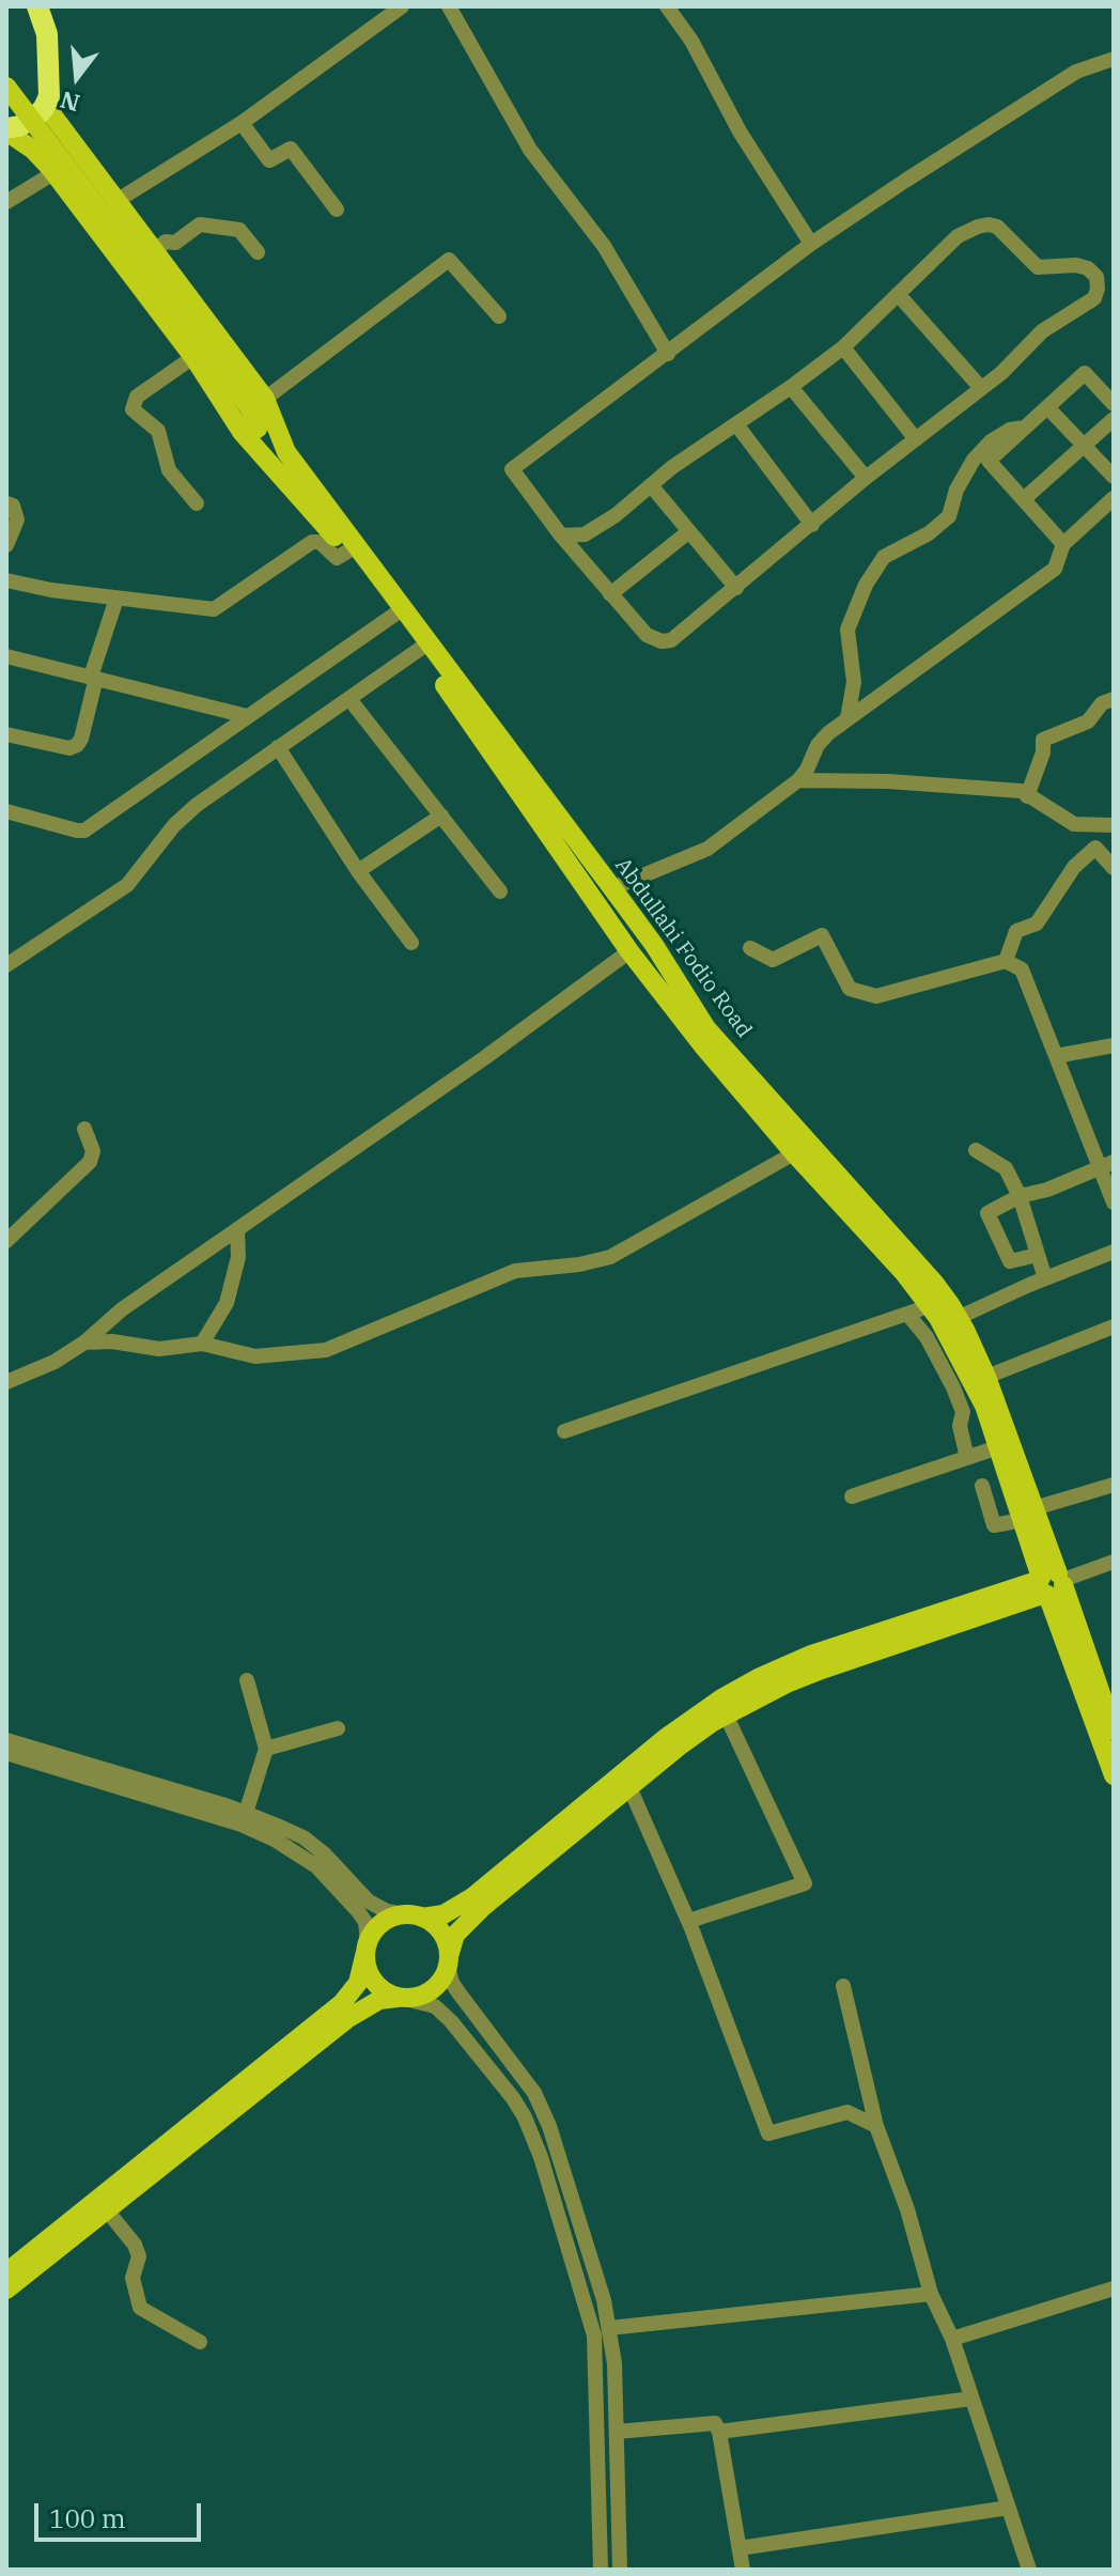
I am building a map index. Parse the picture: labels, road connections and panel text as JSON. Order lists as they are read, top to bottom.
{
  "streets": {
    "main road": ["Abdullahi Fodio Road"]
  },
  "scale_bar": "100 m",
  "north": "bottom"
}
